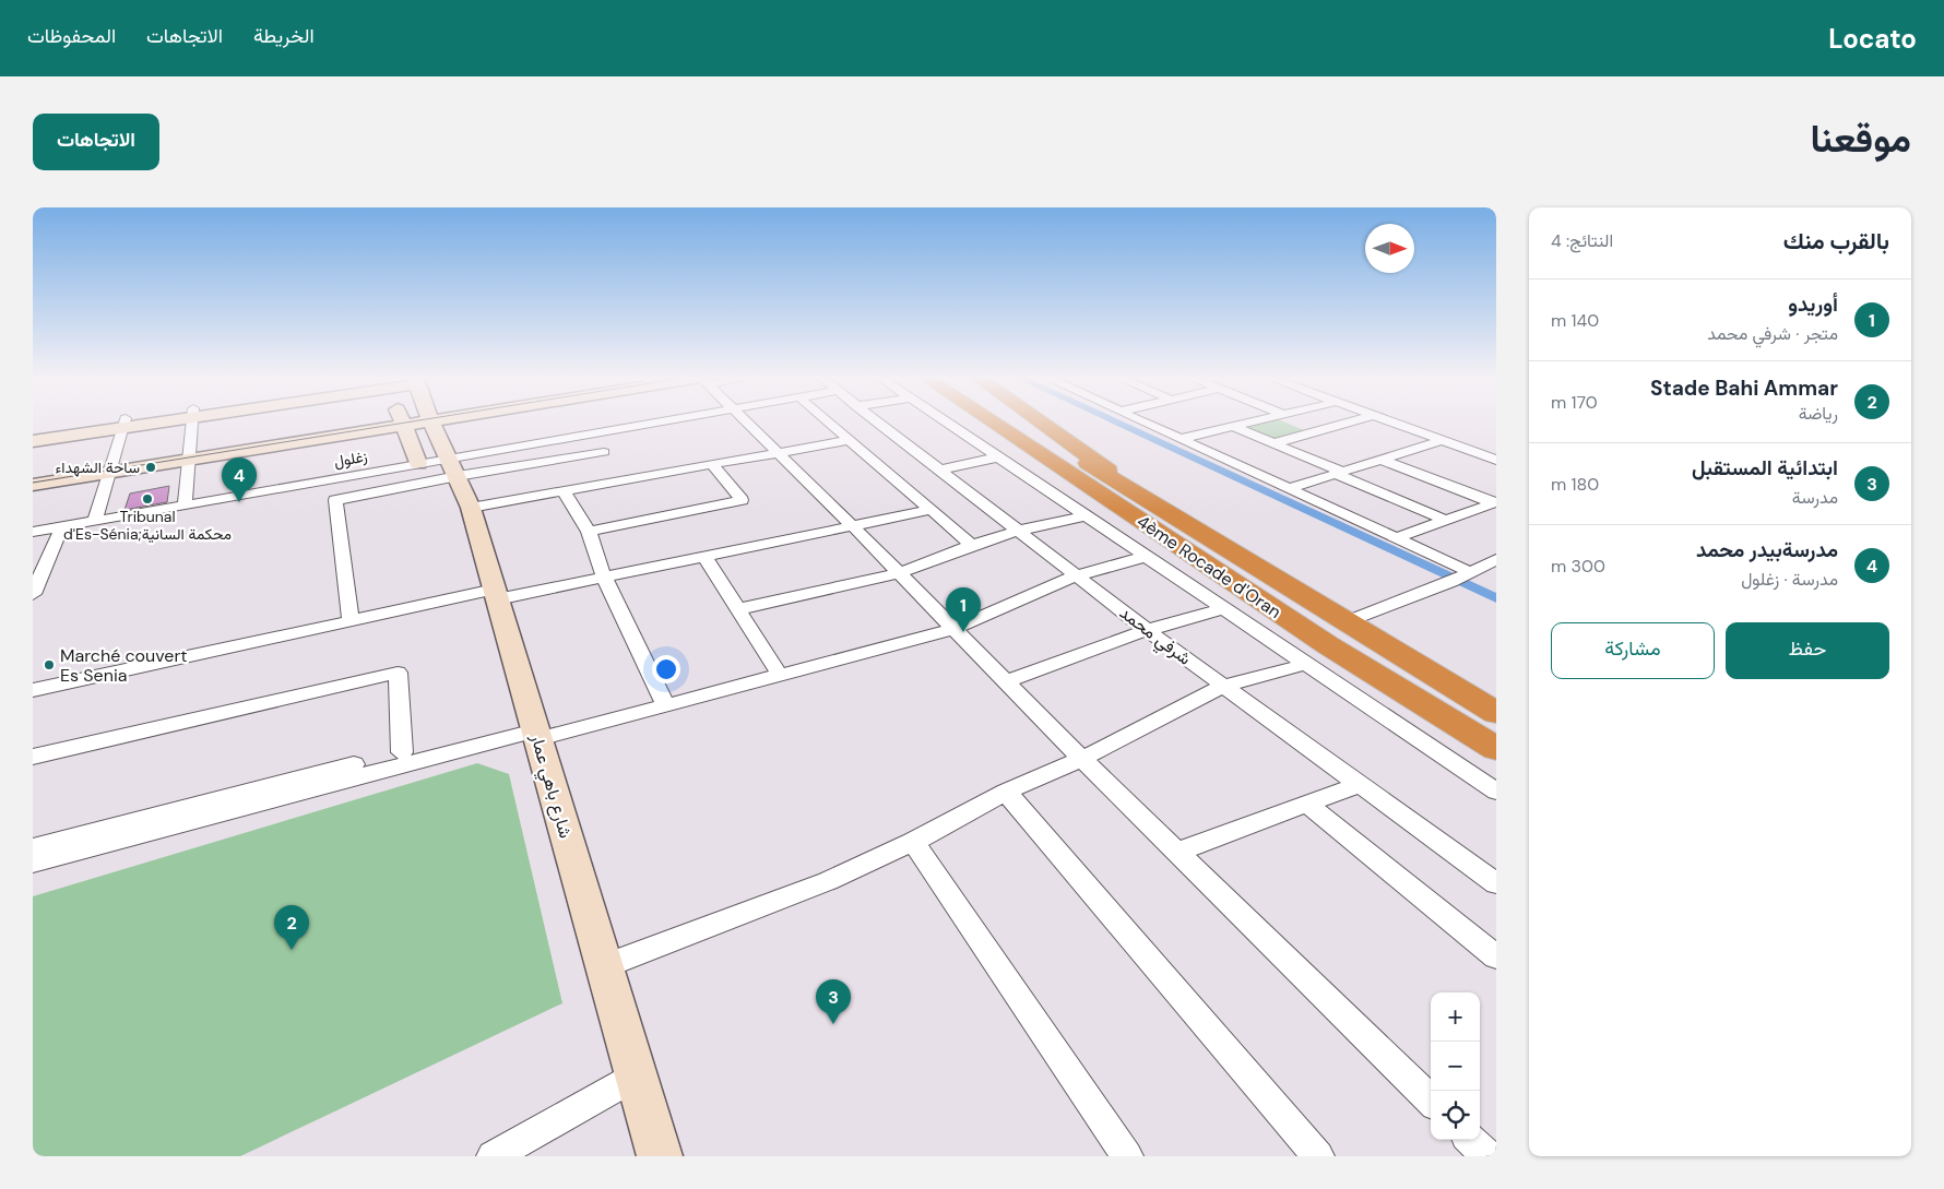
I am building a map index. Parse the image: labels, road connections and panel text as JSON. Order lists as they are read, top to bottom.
{
  "streets": {
    "highway": ["4ème Rocade d'Oran"],
    "main road": ["شارع باهي عمار"],
    "street": ["زغلول", "شرفي محمد"]
  },
  "crossings": [
    ["زغلول", "شارع باهي عمار"]
  ],
  "places": ["ساحة الشهداء", "Tribunal d'Es-Sénia;محكمة السانية", "Marché couvert Es Senia"],
  "north": "right",
  "page": {
    "header": "Locato",
    "nav": ["الخريطة", "الاتجاهات", "المحفوظات"],
    "title": "موقعنا",
    "buttons": [
      "الاتجاهات",
      ["حفظ", "مشاركة"]
    ],
    "heading": ["بالقرب منك", "النتائج: 4"],
    "list": [
      {
        "mark": "1",
        "name": "أوريدو",
        "note": "متجر · شرفي محمد",
        "value": "140 m"
      },
      {
        "mark": "2",
        "name": "Stade Bahi Ammar",
        "note": "رياضة",
        "value": "170 m"
      },
      {
        "mark": "3",
        "name": "ابتدائية المستقبل",
        "note": "مدرسة",
        "value": "180 m"
      },
      {
        "mark": "4",
        "name": "مدرسةبيدر محمد",
        "note": "مدرسة · زغلول",
        "value": "300 m"
      }
    ],
    "pins": [
      "4",
      "1",
      "2",
      "3"
    ],
    "map_buttons": ["+", "−"]
  }
}
